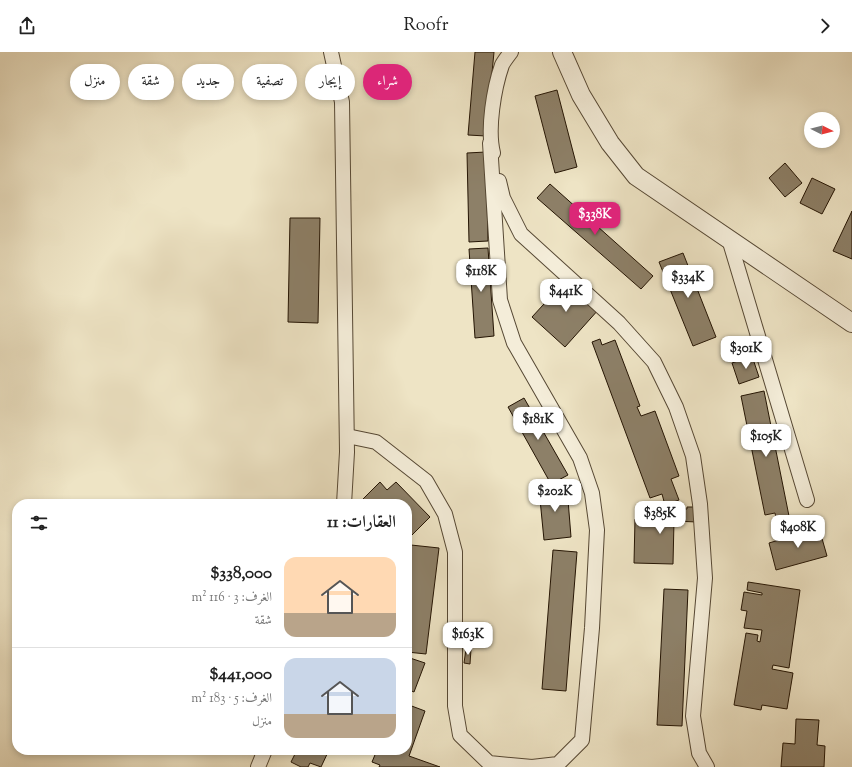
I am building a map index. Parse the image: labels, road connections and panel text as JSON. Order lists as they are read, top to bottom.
{
  "north": "right",
  "page": {
    "header": "Roofr",
    "chip": [
      "شراء",
      "إيجار",
      "تصفية",
      "جديد",
      "شقة",
      "منزل"
    ],
    "price": [
      "$338K",
      "$118K",
      "$334K",
      "$441K",
      "$301K",
      "$181K",
      "$105K",
      "$202K",
      "$385K",
      "$408K",
      "$163K"
    ],
    "heading": "العقارات: 11",
    "list": [
      {
        "name": "$338,000",
        "note": "الغرف: 3 · 116 m² · شقة"
      },
      {
        "name": "$441,000",
        "note": "الغرف: 5 · 183 m² · منزل"
      }
    ]
  }
}
